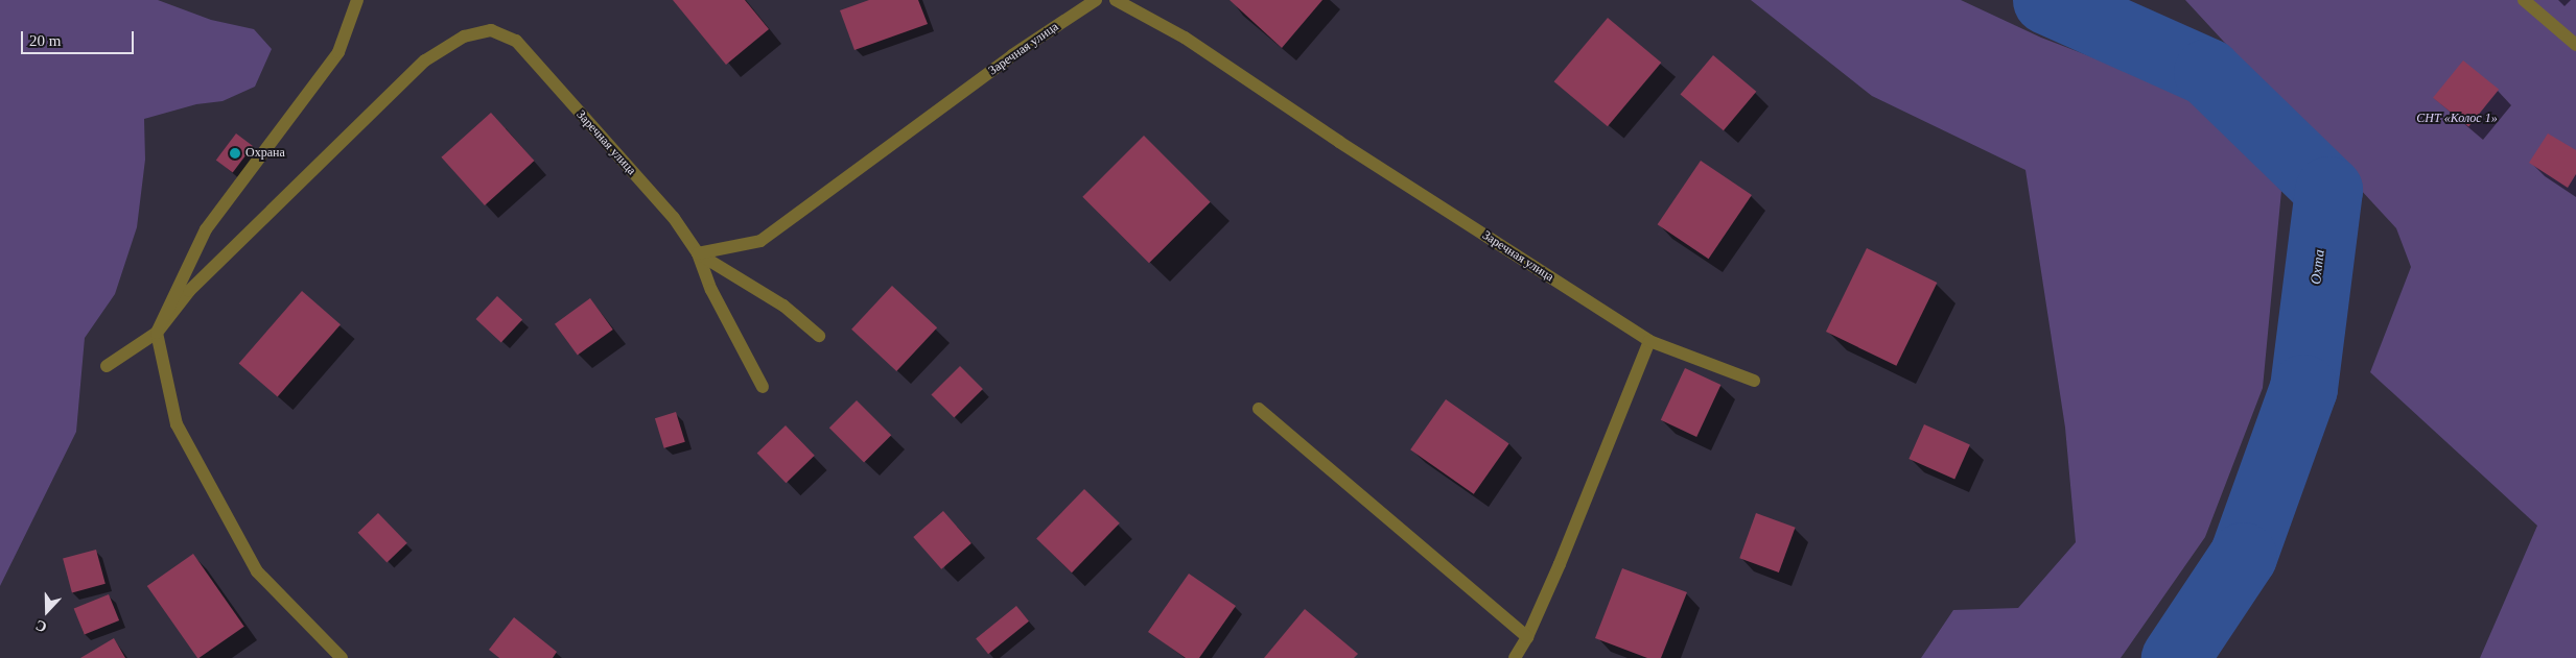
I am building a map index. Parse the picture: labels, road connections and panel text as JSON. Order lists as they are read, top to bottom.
{
  "streets": {
    "street": ["Заречная улица"]
  },
  "water": ["Охта"],
  "parks": ["СНТ «Колос 1»"],
  "places": ["Охрана"],
  "scale_bar": "20 m",
  "north": "bottom"
}
